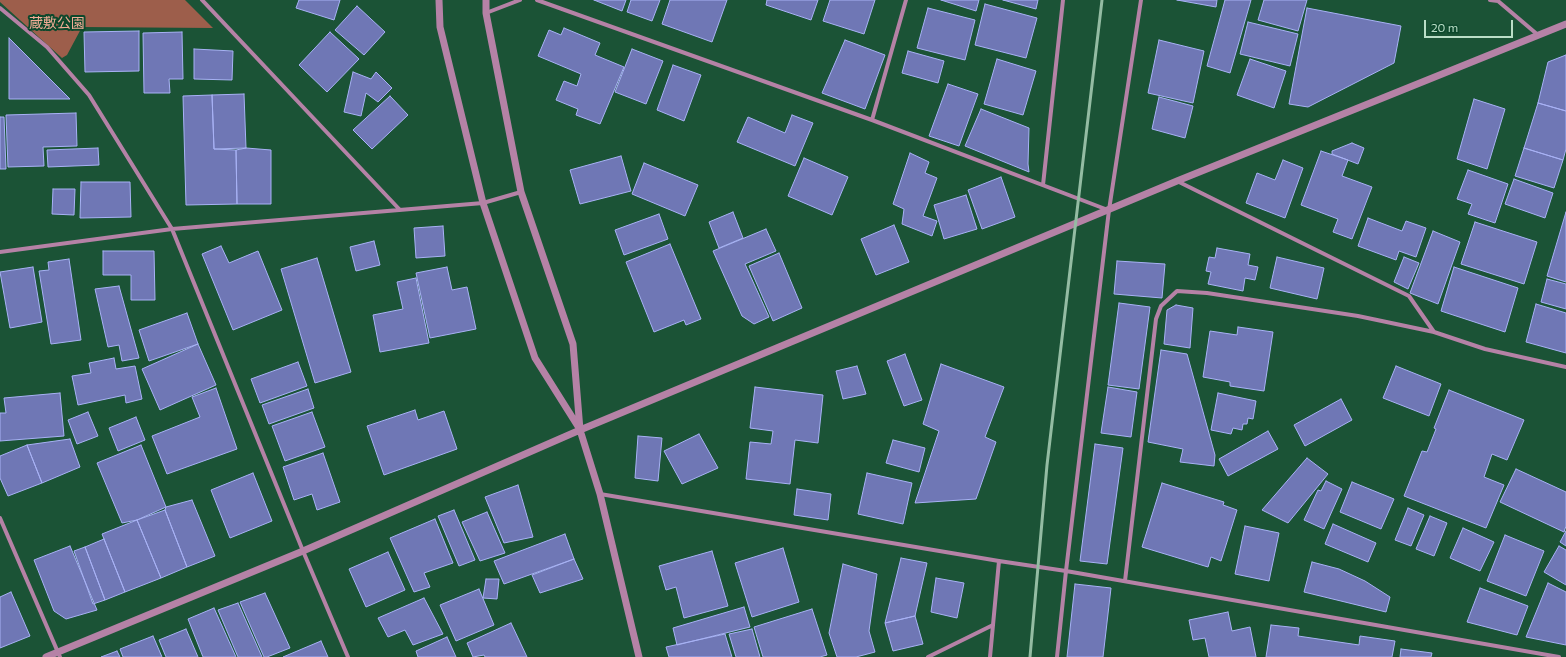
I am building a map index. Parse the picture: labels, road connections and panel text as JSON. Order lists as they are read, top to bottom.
{
  "parks": ["蔵敷公園"],
  "scale_bar": "20 m"
}
